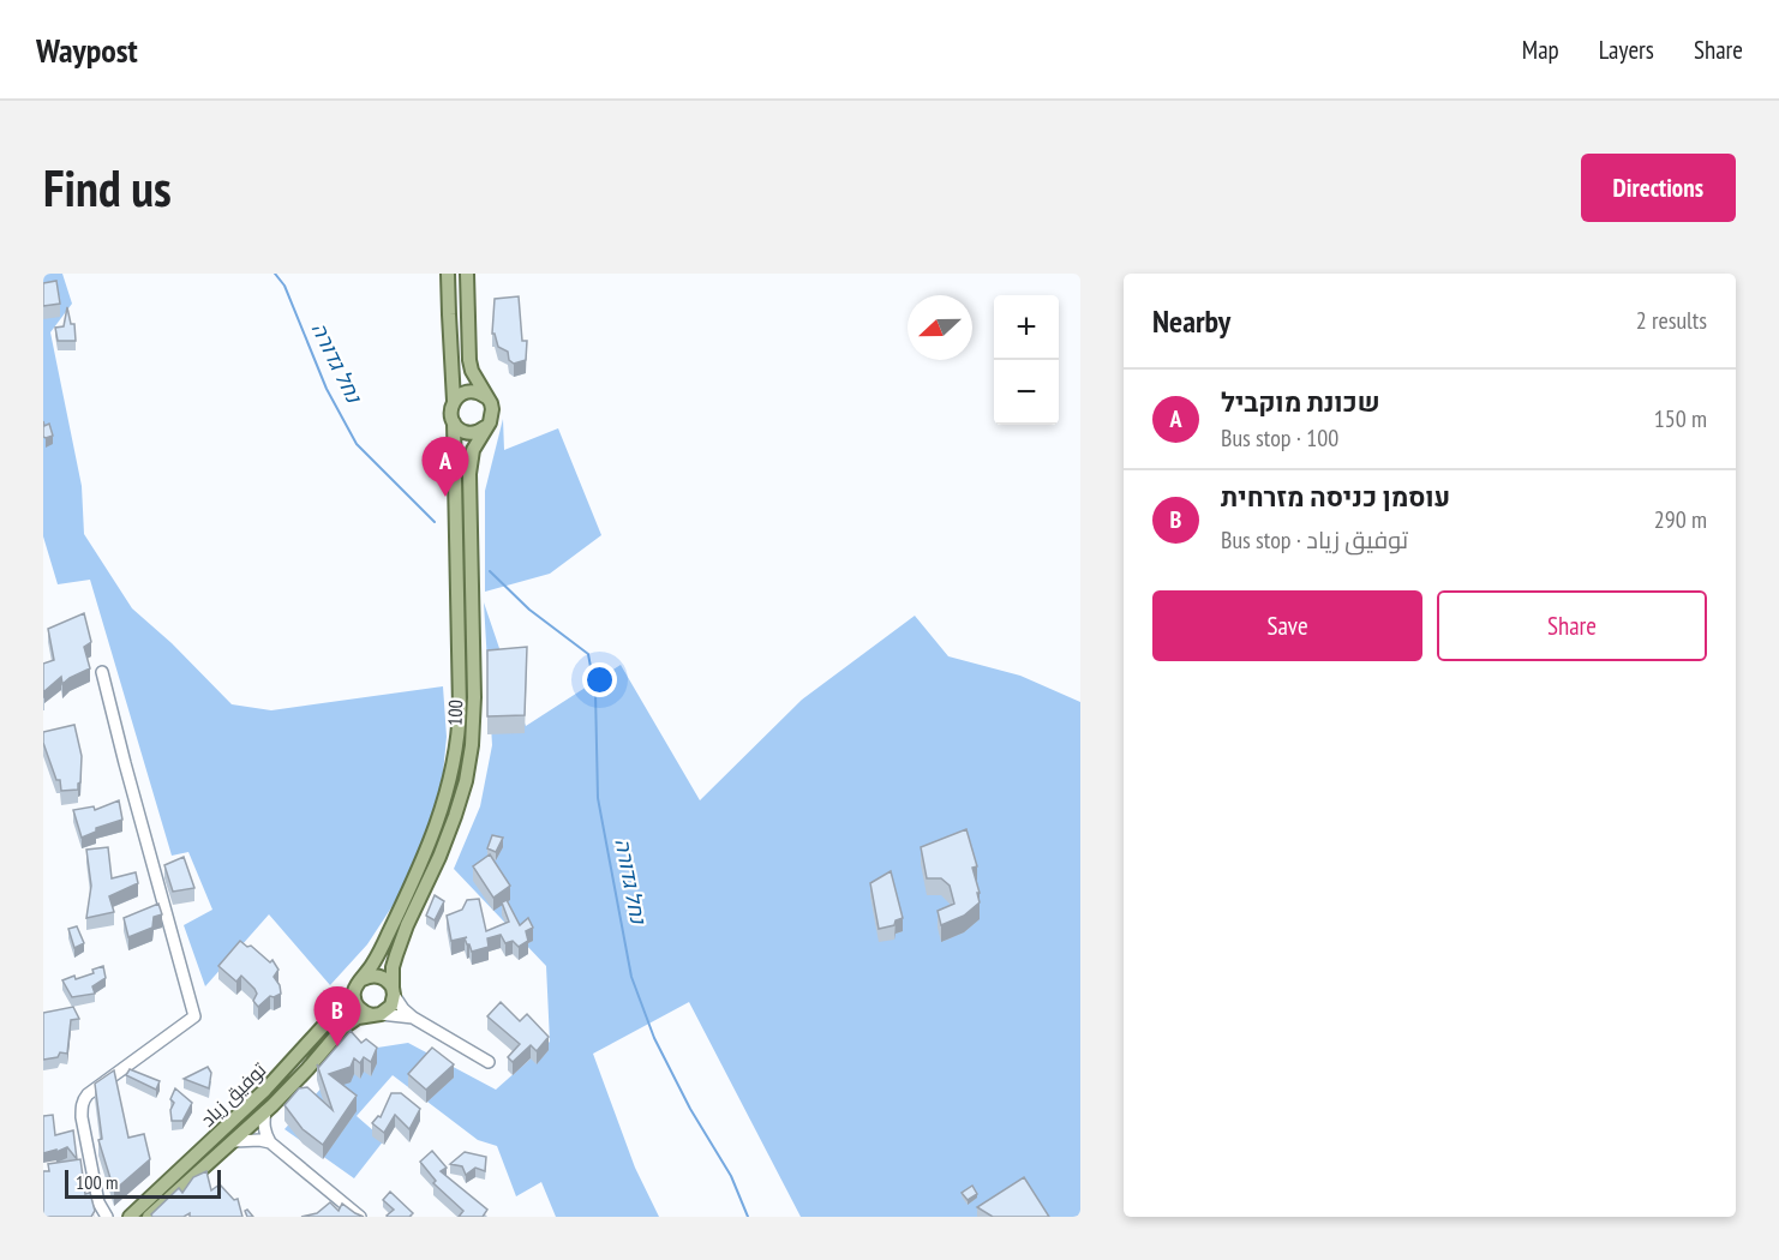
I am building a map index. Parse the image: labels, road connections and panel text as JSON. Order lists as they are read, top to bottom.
{
  "streets": {
    "main road": ["100", "توفيق زياد"]
  },
  "crossings": [
    ["100", "توفيق زياد"]
  ],
  "water": ["נחל גדורה"],
  "scale_bar": "100 m",
  "north": "left",
  "page": {
    "header": "Waypost",
    "nav": ["Map", "Layers", "Share"],
    "buttons": [
      "Directions",
      ["Save", "Share"]
    ],
    "title": "Find us",
    "heading": ["Nearby", "2 results"],
    "map_buttons": ["+", "−"],
    "list": [
      {
        "mark": "A",
        "name": "שכונת מוקביל",
        "note": "Bus stop · 100",
        "value": "150 m"
      },
      {
        "mark": "B",
        "name": "עוסמן כניסה מזרחית",
        "note": "Bus stop · توفيق زياد",
        "value": "290 m"
      }
    ],
    "pins": ["A", "B"],
    "scale": "100 m"
  }
}
